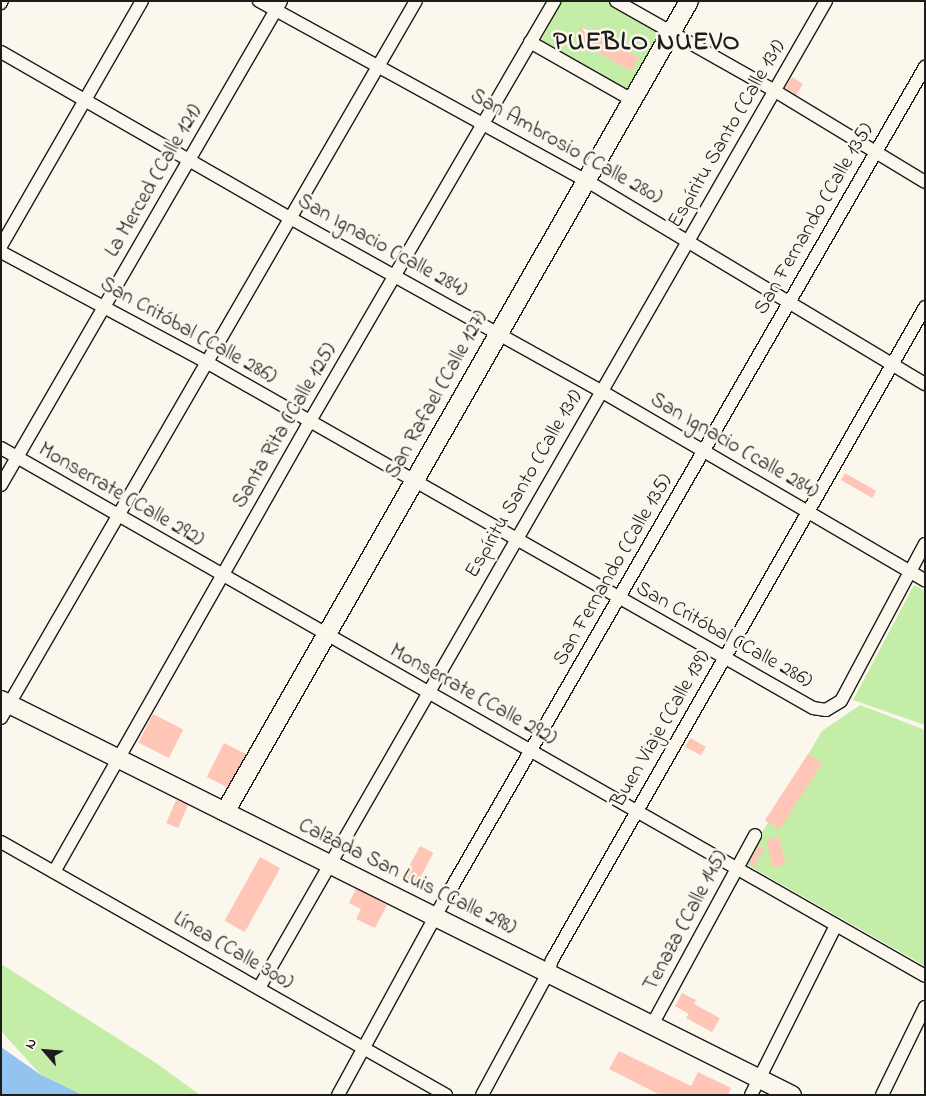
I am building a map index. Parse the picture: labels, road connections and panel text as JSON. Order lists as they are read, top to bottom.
{
  "streets": {
    "street": [
      "Espíritu Santo (Calle 131)",
      "San Ambrosio (Calle 280)",
      "La Merced (Calle 121)",
      "San Fernando (Calle 135)",
      "San Ignacio (calle 284)",
      "San Critóbal (Calle 286)",
      "San Rafael (Calle 127)",
      "Santa Rita (Calle 125)",
      "Monserrate (Calle 292)",
      "Buen Viaje (Calle 139)",
      "Calzada San Luis (Calle 298)",
      "Tenaza (Calle 145)",
      "Línea (Calle 300)"
    ]
  },
  "crossings": [
    ["Espíritu Santo (Calle 131)", "San Ambrosio (Calle 280)"],
    ["Espíritu Santo (Calle 131)", "San Ignacio (calle 284)"],
    ["Espíritu Santo (Calle 131)", "San Critóbal (Calle 286)"],
    ["Espíritu Santo (Calle 131)", "Monserrate (Calle 292)"],
    ["Espíritu Santo (Calle 131)", "Calzada San Luis (Calle 298)"],
    ["Espíritu Santo (Calle 131)", "Línea (Calle 300)"],
    ["San Ambrosio (Calle 280)", "La Merced (Calle 121)"],
    ["San Ambrosio (Calle 280)", "San Fernando (Calle 135)"],
    ["San Ambrosio (Calle 280)", "San Rafael (Calle 127)"],
    ["San Ambrosio (Calle 280)", "Santa Rita (Calle 125)"],
    ["San Ambrosio (Calle 280)", "Buen Viaje (Calle 139)"],
    ["La Merced (Calle 121)", "San Ignacio (calle 284)"],
    ["La Merced (Calle 121)", "San Critóbal (Calle 286)"],
    ["La Merced (Calle 121)", "Monserrate (Calle 292)"],
    ["San Fernando (Calle 135)", "San Ignacio (calle 284)"],
    ["San Fernando (Calle 135)", "San Critóbal (Calle 286)"],
    ["San Fernando (Calle 135)", "Monserrate (Calle 292)"],
    ["San Fernando (Calle 135)", "Calzada San Luis (Calle 298)"],
    ["San Fernando (Calle 135)", "Línea (Calle 300)"],
    ["San Ignacio (calle 284)", "San Critóbal (Calle 286)"],
    ["San Ignacio (calle 284)", "San Rafael (Calle 127)"],
    ["San Ignacio (calle 284)", "Santa Rita (Calle 125)"],
    ["San Ignacio (calle 284)", "Buen Viaje (Calle 139)"],
    ["San Critóbal (Calle 286)", "San Rafael (Calle 127)"],
    ["San Critóbal (Calle 286)", "Santa Rita (Calle 125)"],
    ["San Critóbal (Calle 286)", "Buen Viaje (Calle 139)"],
    ["San Rafael (Calle 127)", "Monserrate (Calle 292)"],
    ["San Rafael (Calle 127)", "Calzada San Luis (Calle 298)"],
    ["Santa Rita (Calle 125)", "Monserrate (Calle 292)"],
    ["Santa Rita (Calle 125)", "Calzada San Luis (Calle 298)"],
    ["Santa Rita (Calle 125)", "Línea (Calle 300)"],
    ["Monserrate (Calle 292)", "Buen Viaje (Calle 139)"],
    ["Monserrate (Calle 292)", "Tenaza (Calle 145)"],
    ["Buen Viaje (Calle 139)", "Calzada San Luis (Calle 298)"],
    ["Calzada San Luis (Calle 298)", "Tenaza (Calle 145)"]
  ],
  "districts": ["PUEBLO NUEVO"],
  "north": "top left"
}
